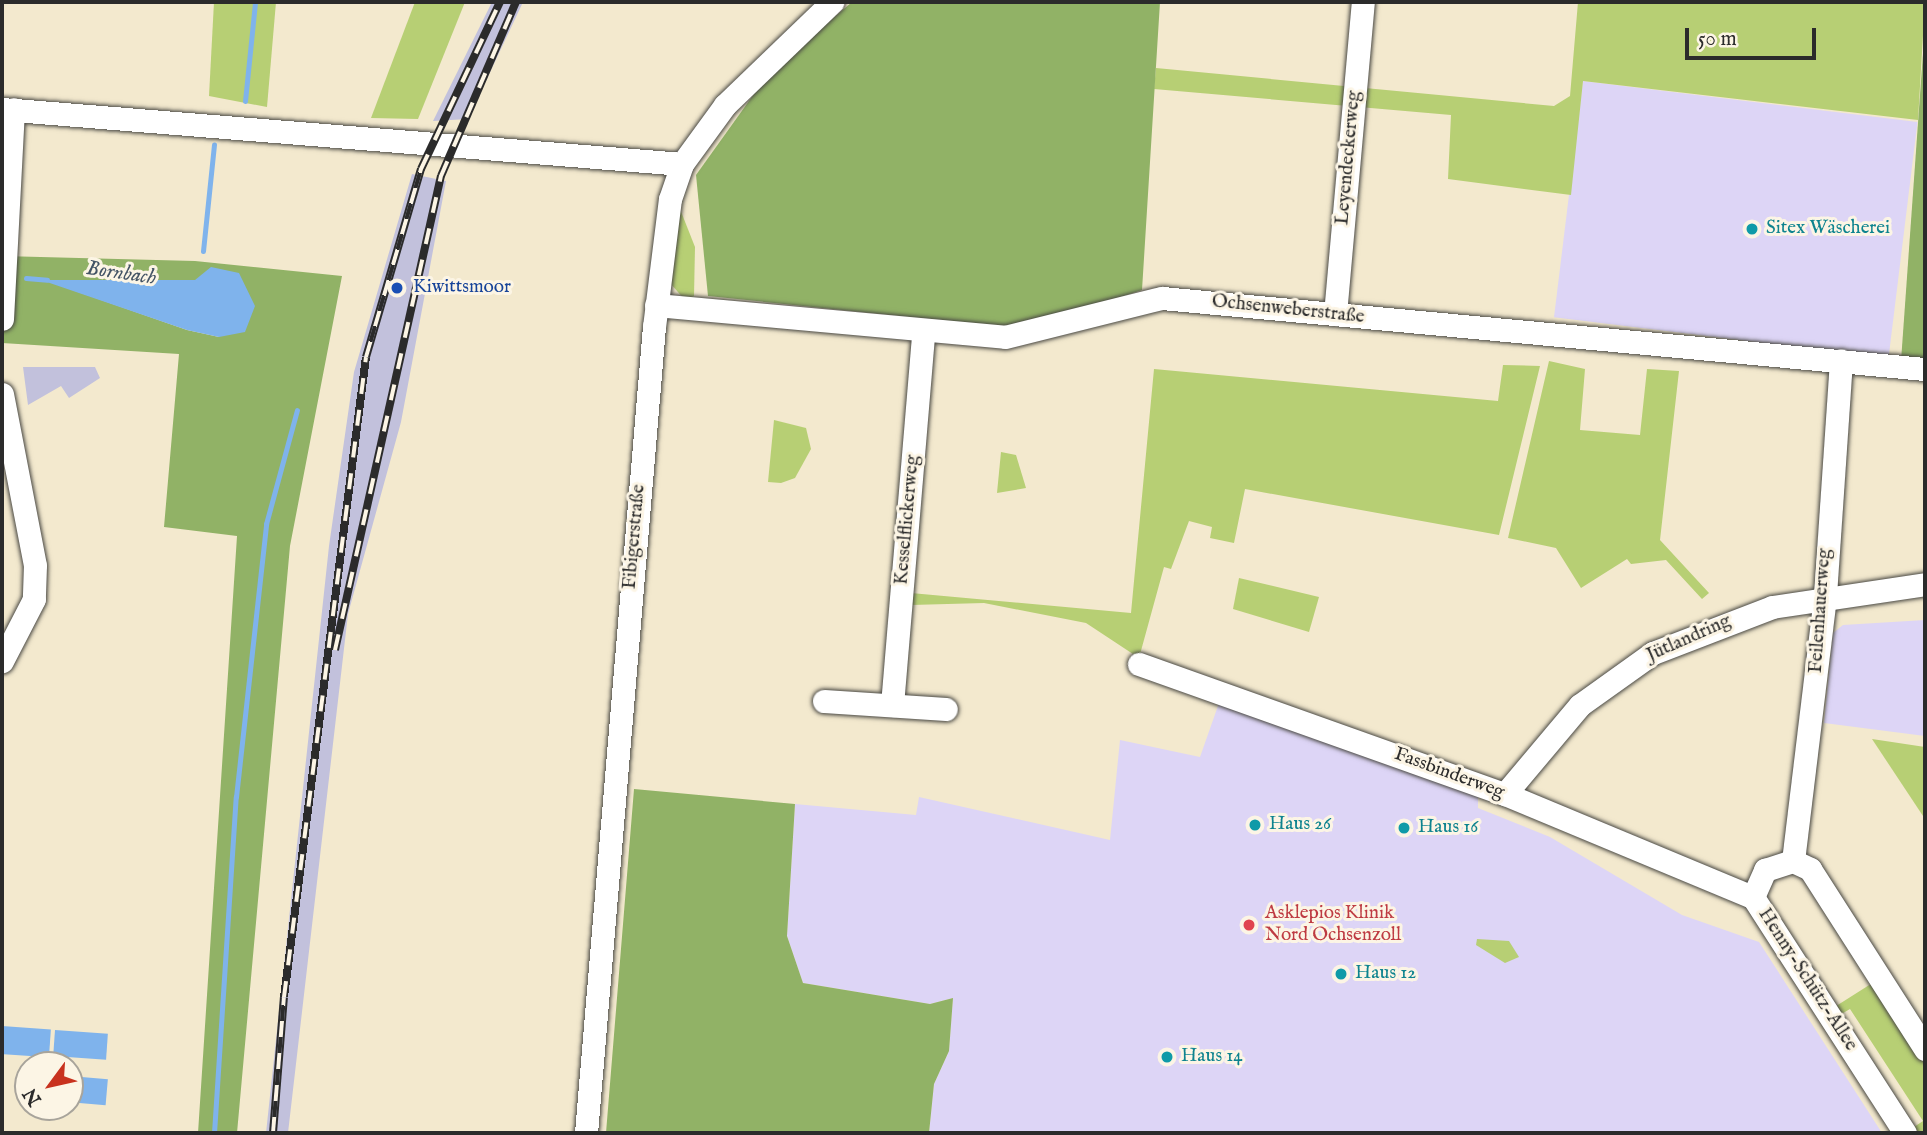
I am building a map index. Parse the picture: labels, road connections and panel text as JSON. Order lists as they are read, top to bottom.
{
  "streets": {
    "street": [
      "Leyendeckerweg",
      "Ochsenweberstraße",
      "Kesselflickerweg",
      "Fibigerstraße",
      "Feilenhauerweg",
      "Jütlandring",
      "Fassbinderweg",
      "Henny-Schütz-Allee"
    ]
  },
  "crossings": [
    ["Leyendeckerweg", "Ochsenweberstraße"],
    ["Ochsenweberstraße", "Kesselflickerweg"],
    ["Ochsenweberstraße", "Fibigerstraße"],
    ["Ochsenweberstraße", "Feilenhauerweg"],
    ["Feilenhauerweg", "Jütlandring"],
    ["Feilenhauerweg", "Henny-Schütz-Allee"],
    ["Jütlandring", "Fassbinderweg"],
    ["Fassbinderweg", "Henny-Schütz-Allee"]
  ],
  "water": ["Bornbach"],
  "places": [
    "Sitex Wäscherei",
    "Kiwittsmoor",
    "Haus 26",
    "Haus 16",
    "Asklepios Klinik Nord Ochsenzoll",
    "Haus 12",
    "Haus 14"
  ],
  "scale_bar": "50 m",
  "north": "bottom left"
}
